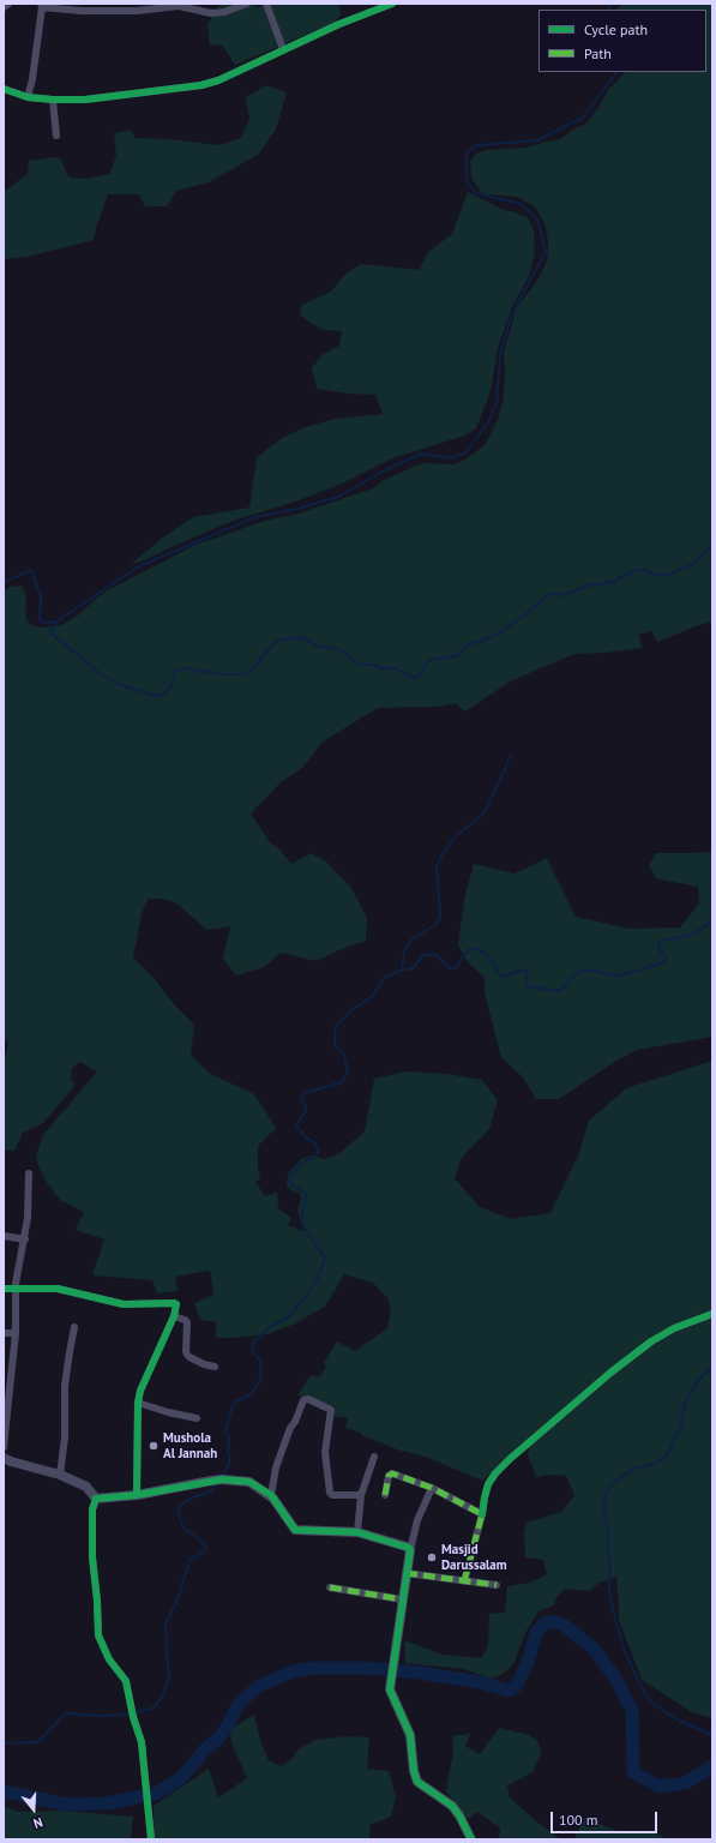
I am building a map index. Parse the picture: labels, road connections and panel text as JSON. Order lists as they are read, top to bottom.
{
  "places": ["Mushola Al Jannah", "Masjid Darussalam"],
  "legend": ["Cycle path", "Path"],
  "scale_bar": "100 m",
  "north": "bottom"
}
